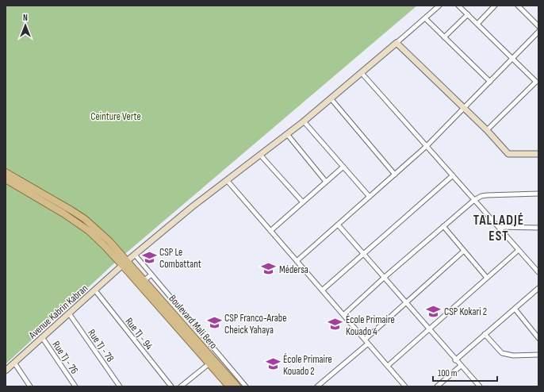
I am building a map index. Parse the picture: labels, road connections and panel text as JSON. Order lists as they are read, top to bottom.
{
  "streets": {
    "main road": ["Boulevard Mali Bero"],
    "street": [
      "Avenue Kabrin Kabran",
      "Rue TJ - 94",
      "Rue TJ - 78",
      "Rue TJ - 76"
    ]
  },
  "crossings": [
    ["Avenue Kabrin Kabran", "Rue TJ - 94"],
    ["Avenue Kabrin Kabran", "Rue TJ - 78"],
    ["Avenue Kabrin Kabran", "Rue TJ - 76"]
  ],
  "districts": ["TALLADJÉ EST"],
  "parks": ["Ceinture Verte"],
  "places": {
    "school or university": [
      "CSP Le Combattant",
      "Médersa",
      "CSP Kokari 2",
      "CSP Franco-Arabe Cheick Yahaya",
      "École Primaire Kouado 4",
      "École Primaire Kouado 2"
    ]
  },
  "scale_bar": "100 m",
  "north": "top"
}
